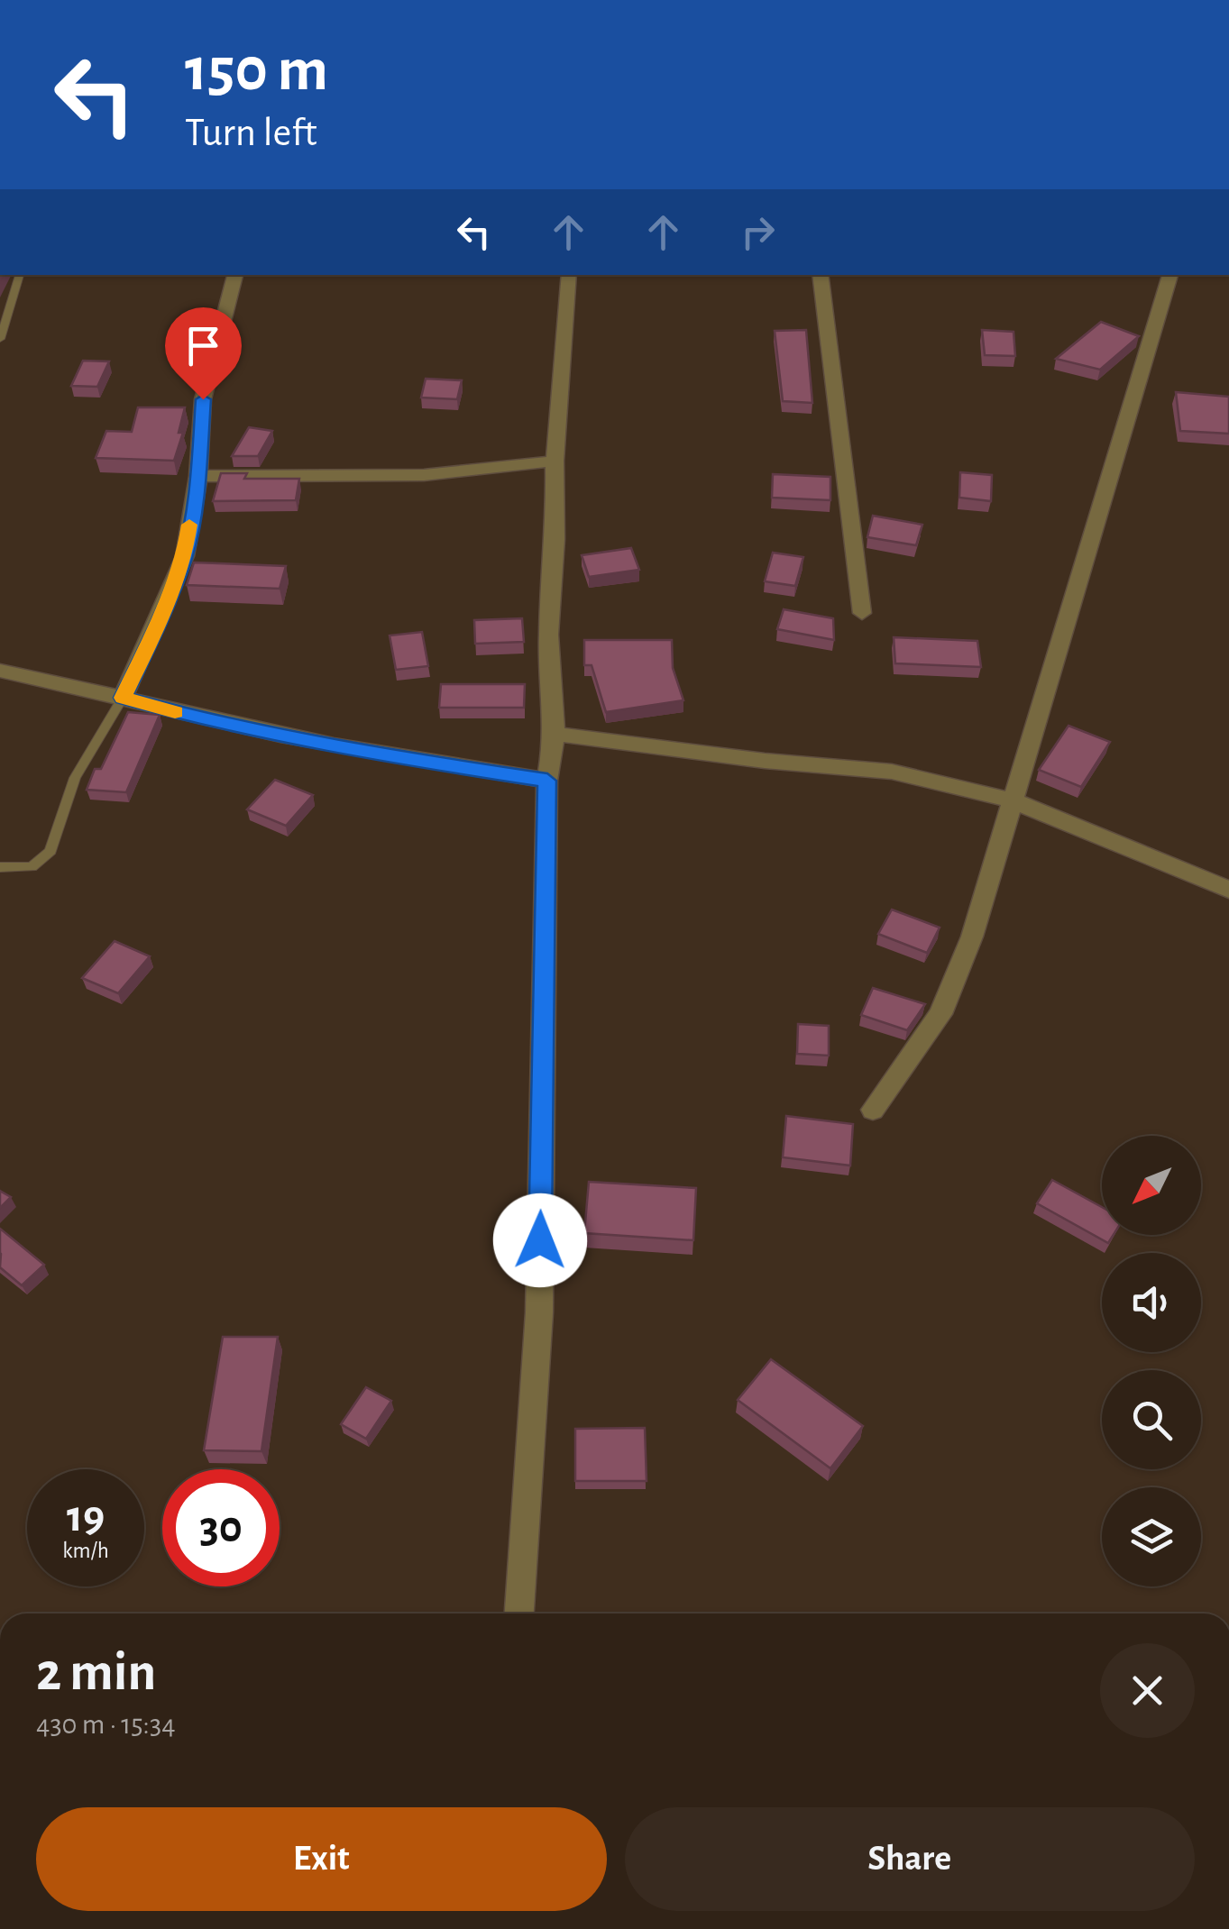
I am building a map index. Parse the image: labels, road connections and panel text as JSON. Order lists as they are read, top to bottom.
{
  "north": "bottom left",
  "page": {
    "turn": ["150 m", "Turn left"],
    "speed": "19 km/h",
    "limit": "30",
    "heading": ["2 min", "430 m · 15:34"],
    "buttons": ["Exit", "Share"]
  }
}
